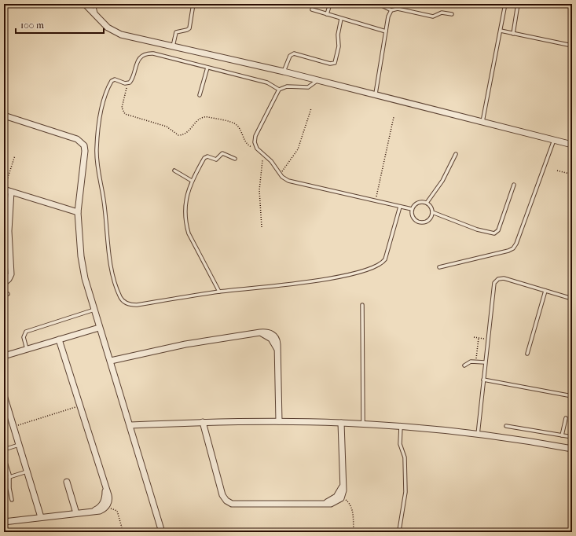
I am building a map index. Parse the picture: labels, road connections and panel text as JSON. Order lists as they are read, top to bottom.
{
  "scale_bar": "100 m"
}
